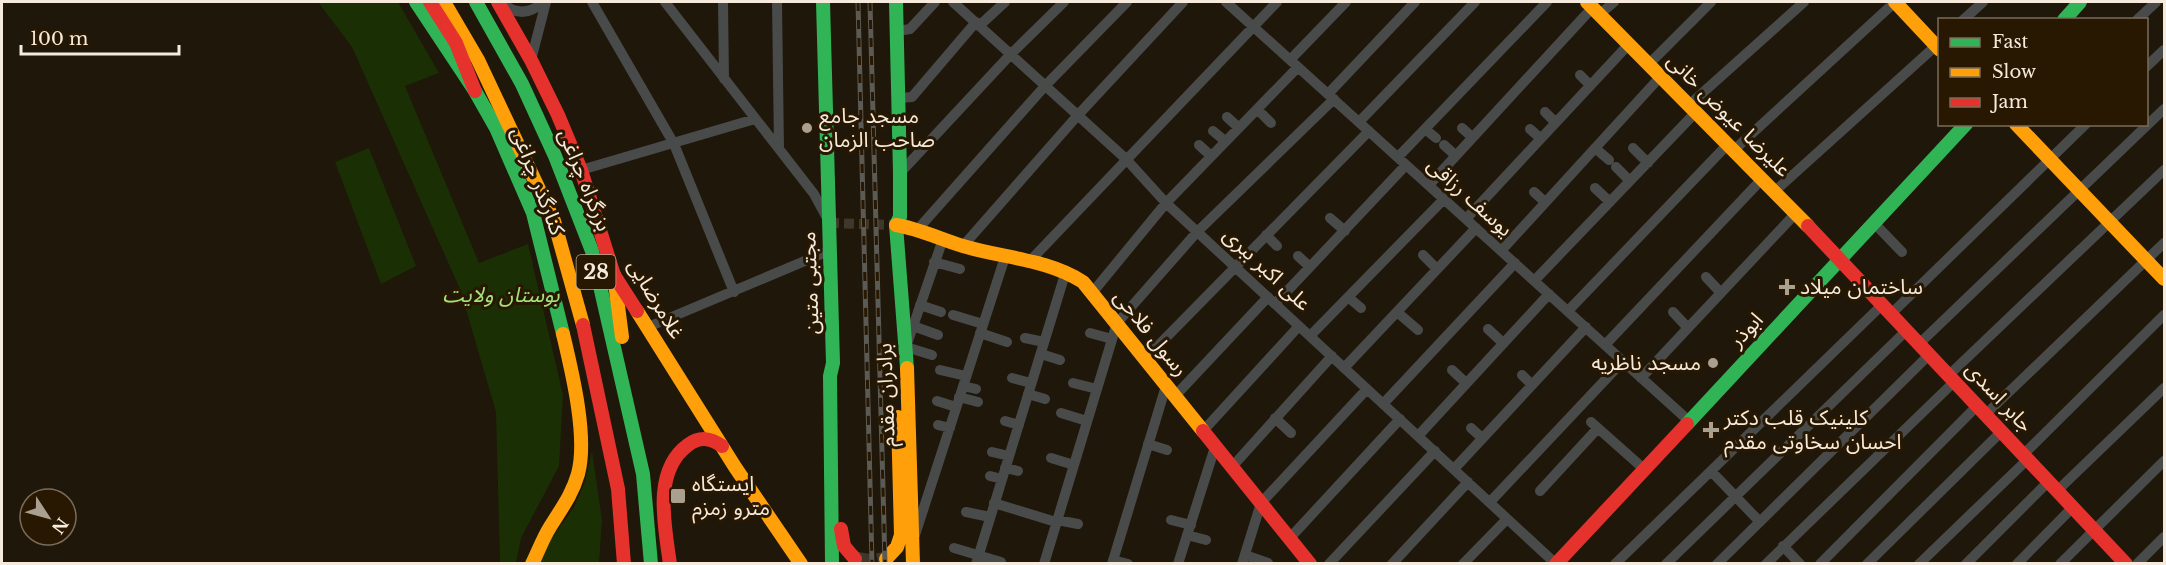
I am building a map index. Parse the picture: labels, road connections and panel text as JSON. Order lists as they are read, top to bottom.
{
  "streets": {
    "main road": [
      "علیرضا عیوض خانی",
      "بزرگراه چراغی",
      "کنارگذر چراغی",
      "28",
      "مجتبی متین",
      "غلامرضایی",
      "ابوذر",
      "رسول فلاحی",
      "برادران مقدم",
      "جابر اسدی"
    ],
    "street": ["یوسف رزاقی", "علی اکبر ببری"]
  },
  "crossings": [
    ["علیرضا عیوض خانی", "ابوذر"],
    ["علیرضا عیوض خانی", "جابر اسدی"],
    ["یوسف رزاقی", "ابوذر"],
    ["علی اکبر ببری", "ابوذر"],
    ["ابوذر", "جابر اسدی"],
    ["رسول فلاحی", "برادران مقدم"]
  ],
  "parks": ["بوستان ولایت"],
  "places": {
    "other": ["مسجد جامع صاحب الزمان", "مسجد ناظریه"],
    "health": ["ساختمان میلاد", "کلینیک قلب دکتر احسان سخاوتی مقدم"],
    "transit": ["ایستگاه مترو زمزم"]
  },
  "legend": ["Fast", "Slow", "Jam"],
  "scale_bar": "100 m",
  "north": "bottom right"
}
